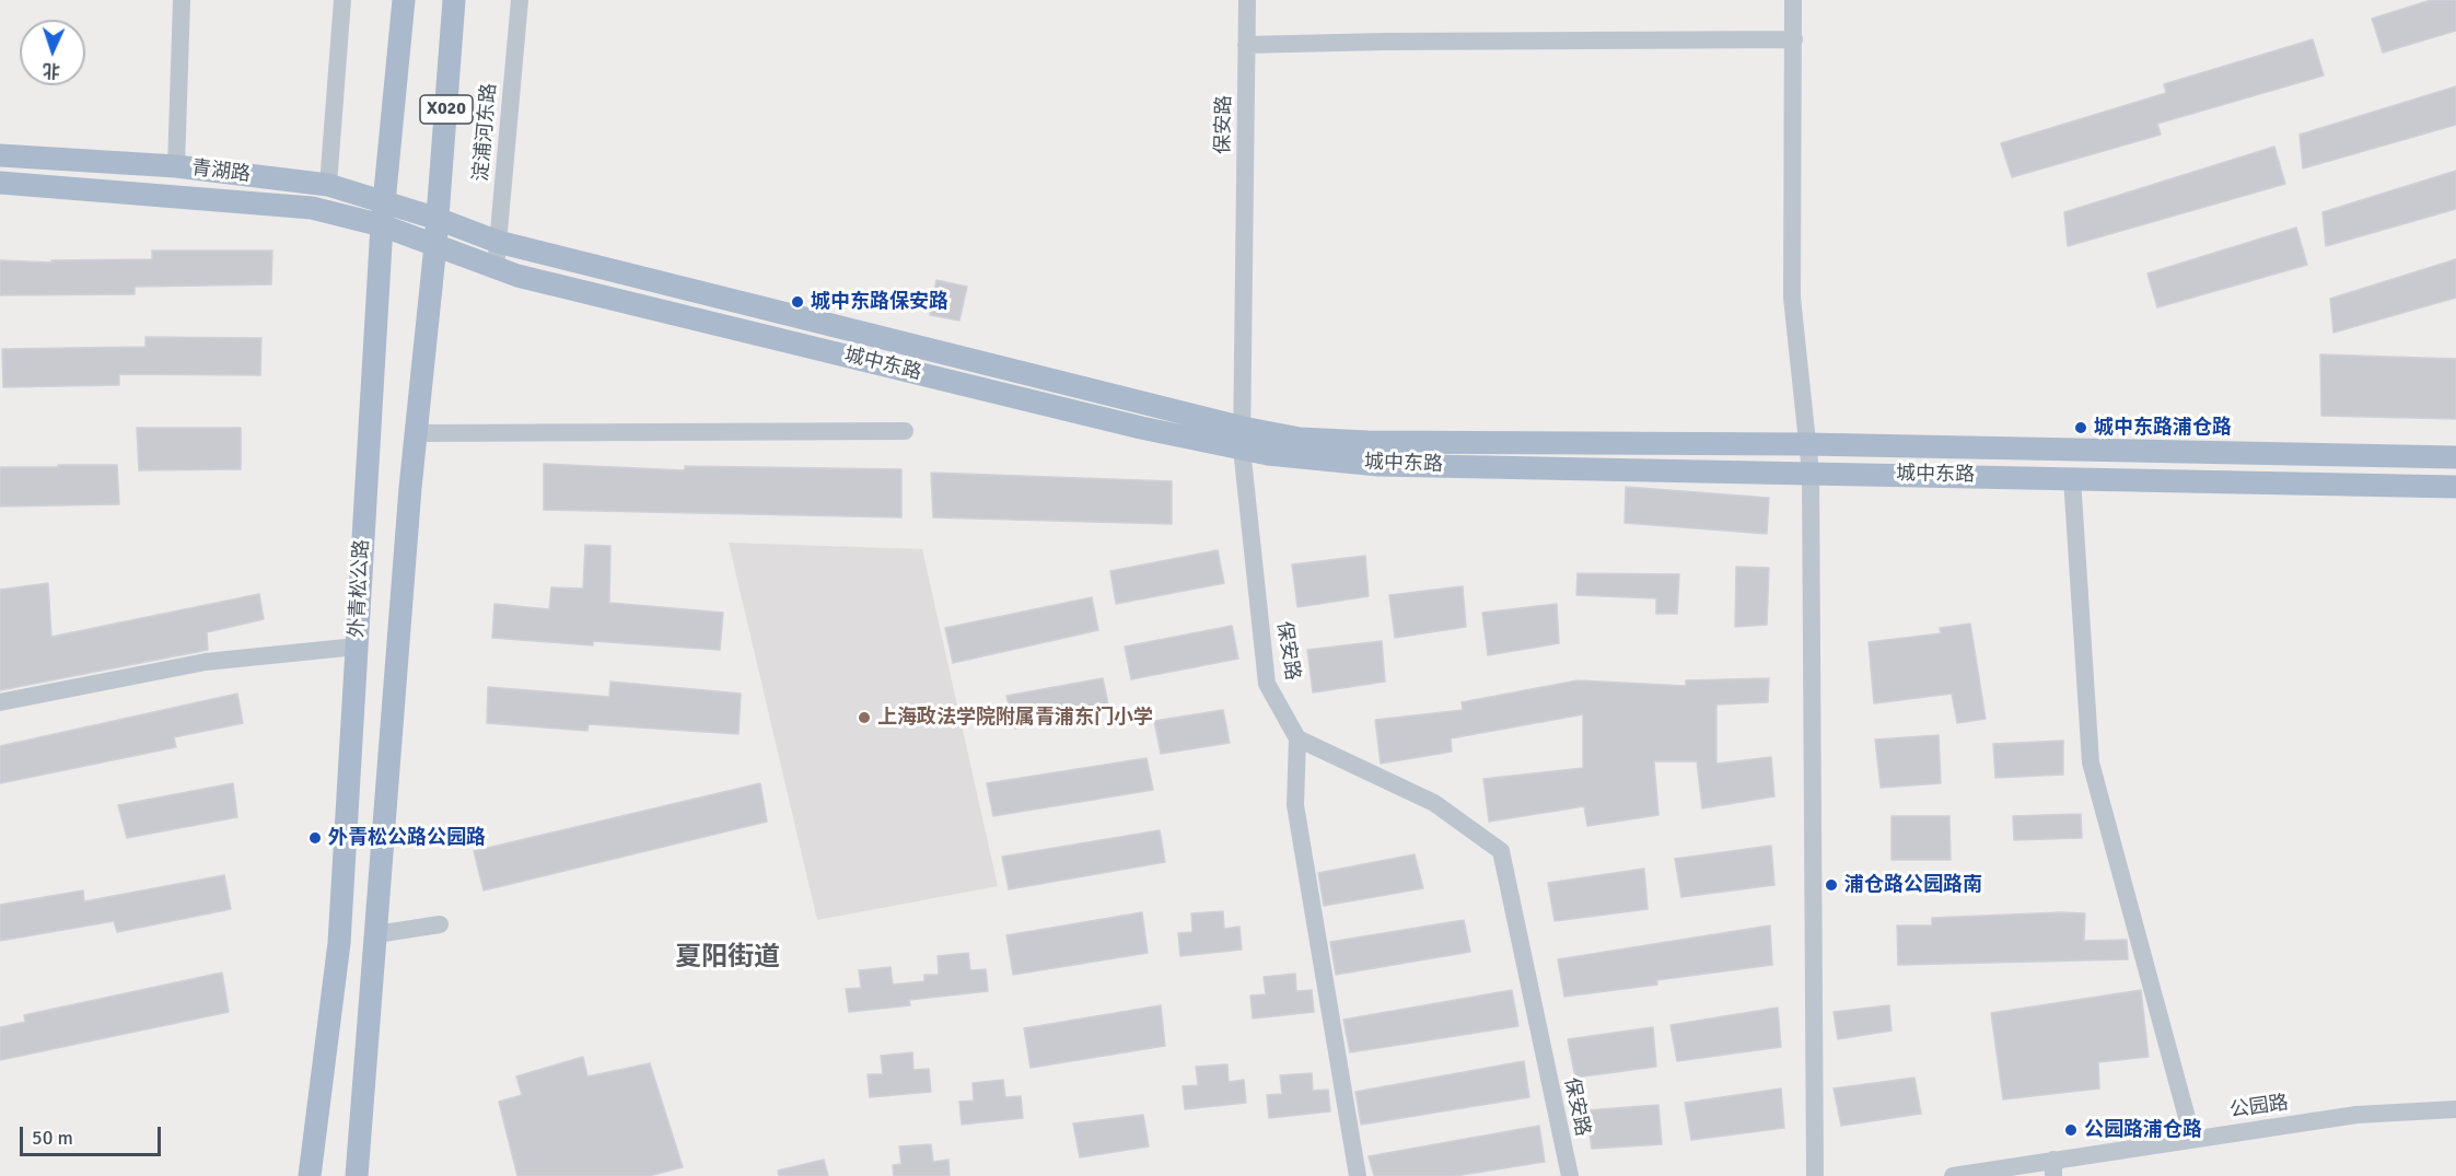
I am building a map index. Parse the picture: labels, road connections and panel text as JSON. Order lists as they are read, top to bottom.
{
  "streets": {
    "main road": [
      "X020",
      "青湖路",
      "城中东路",
      "外青松公路"
    ],
    "street": ["保安路", "淀浦河东路", "公园路"]
  },
  "crossings": [
    ["X020", "青湖路"],
    ["X020", "城中东路"],
    ["保安路", "城中东路"],
    ["淀浦河东路", "城中东路"],
    ["青湖路", "城中东路"],
    ["青湖路", "外青松公路"],
    ["城中东路", "外青松公路"]
  ],
  "districts": ["夏阳街道"],
  "places": [
    "城中东路保安路",
    "城中东路浦仓路",
    "上海政法学院附属青浦东门小学",
    "外青松公路公园路",
    "浦仓路公园路南",
    "公园路浦仓路"
  ],
  "scale_bar": "50 m",
  "north": "bottom"
}
